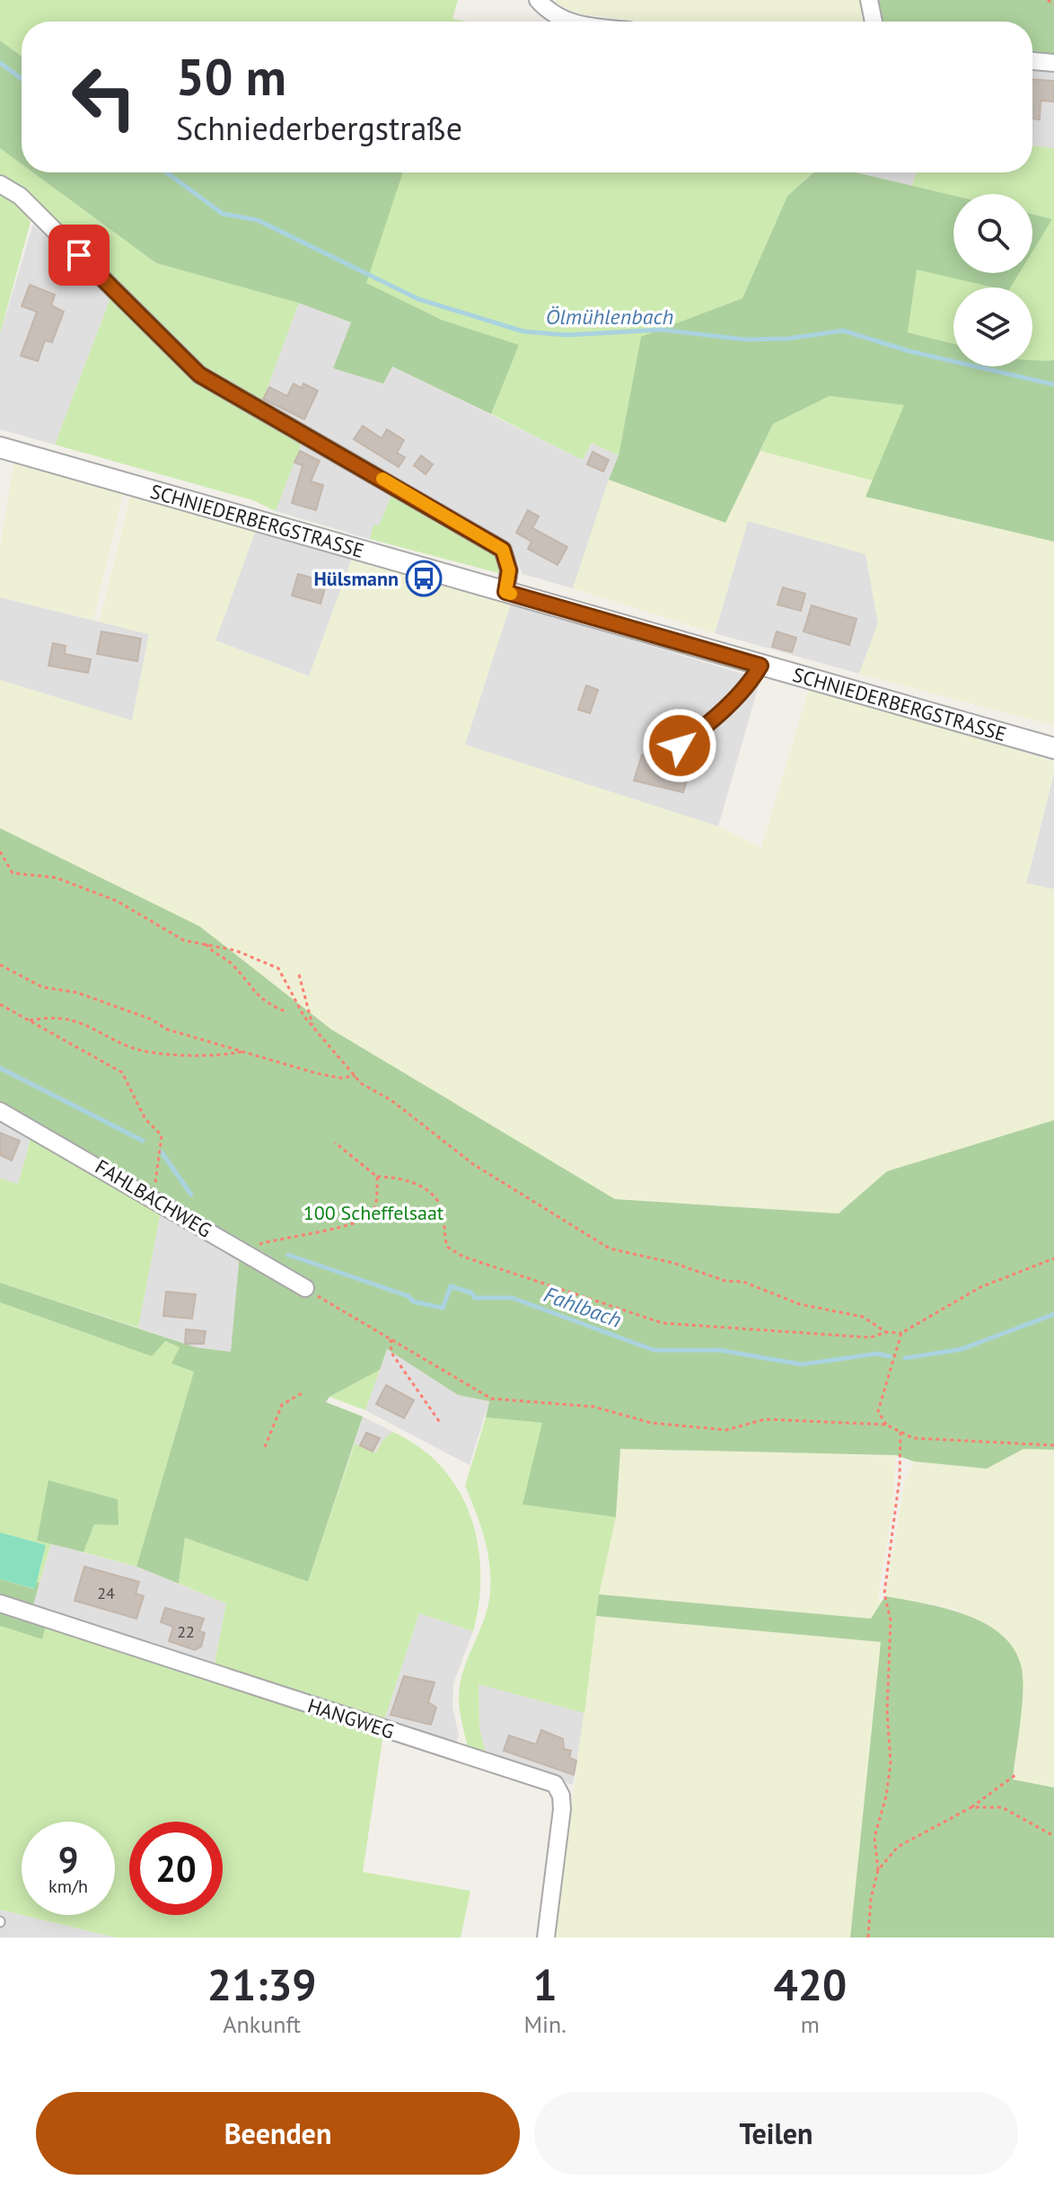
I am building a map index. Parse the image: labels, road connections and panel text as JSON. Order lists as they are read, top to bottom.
{
  "streets": {
    "street": ["SCHNIEDERBERGSTRASSE", "FAHLBACHWEG", "HANGWEG"]
  },
  "water": ["Ölmühlenbach", "Fahlbach"],
  "parks": ["100 Scheffelsaat"],
  "places": {
    "bus stop": ["Hülsmann"]
  },
  "house_numbers": ["24", "22"],
  "page": {
    "turn": ["50 m", "Schniederbergstraße"],
    "speed": "9 km/h",
    "limit": "20",
    "eta": [
      "21:39",
      "Ankunft",
      "1",
      "Min.",
      "420",
      "m"
    ],
    "buttons": ["Beenden", "Teilen"]
  }
}
